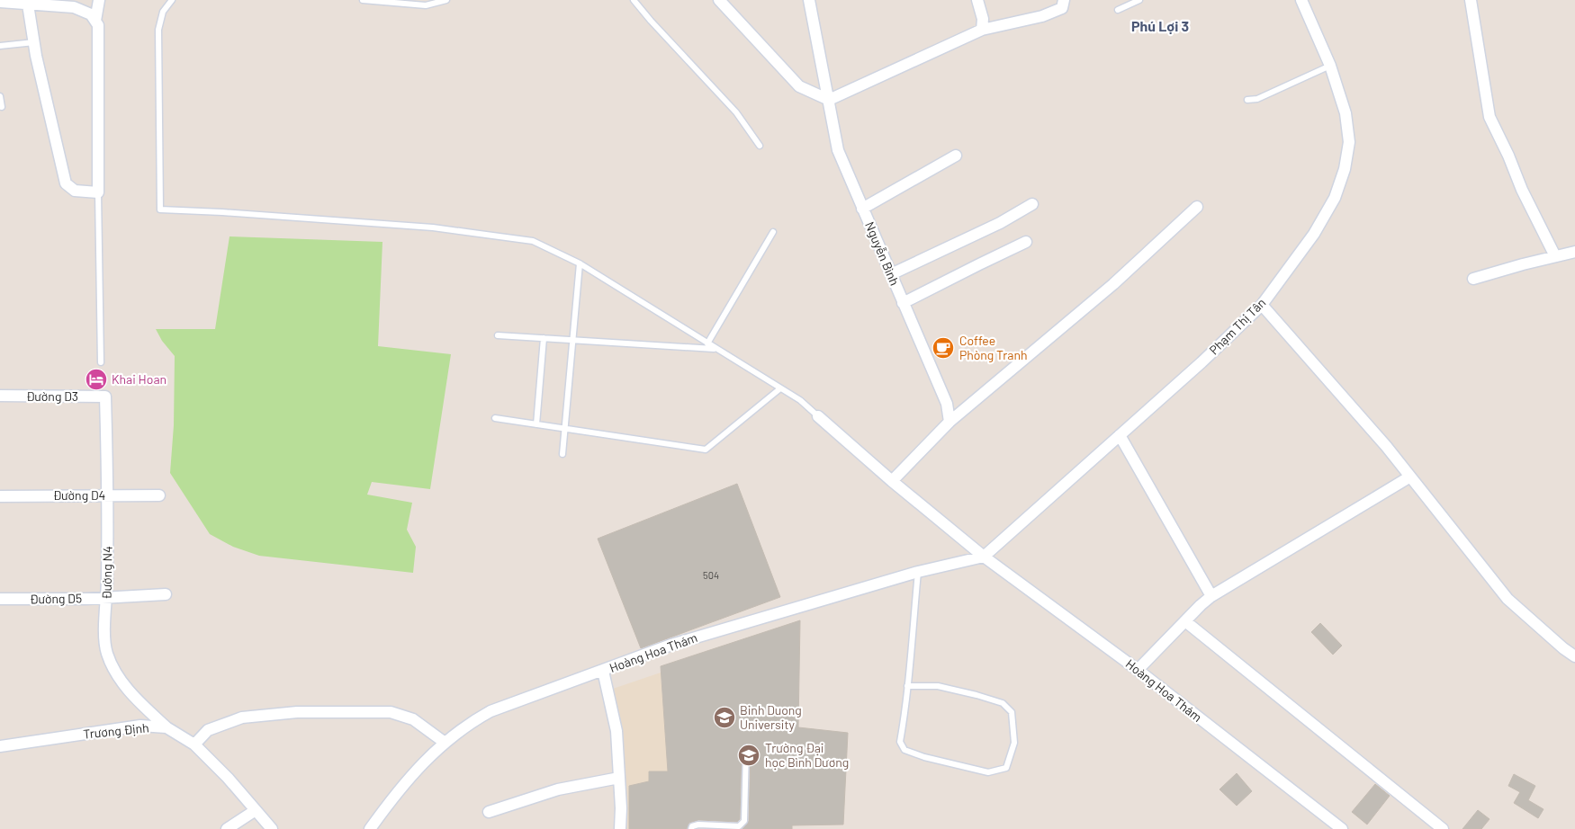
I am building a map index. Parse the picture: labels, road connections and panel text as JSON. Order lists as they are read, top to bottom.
{
  "streets": {
    "street": [
      "Nguyễn Bình",
      "Phạm Thị Tân",
      "Đường D3",
      "Đường D4",
      "Đường N4",
      "Đường D5",
      "Hoàng Hoa Thám",
      "Trương Định"
    ]
  },
  "crossings": [
    ["Phạm Thị Tân", "Hoàng Hoa Thám"],
    ["Đường D3", "Đường N4"],
    ["Đường D4", "Đường N4"],
    ["Đường N4", "Đường D5"],
    ["Đường N4", "Trương Định"]
  ],
  "districts": ["Phú Lợi 3"],
  "places": {
    "cafe": ["Coffee Phòng Tranh"],
    "hotel": ["Khai Hoan"],
    "school or university": ["Binh Duong University", "Trường Đại học Bình Dương"]
  },
  "house_numbers": ["504"]
}
